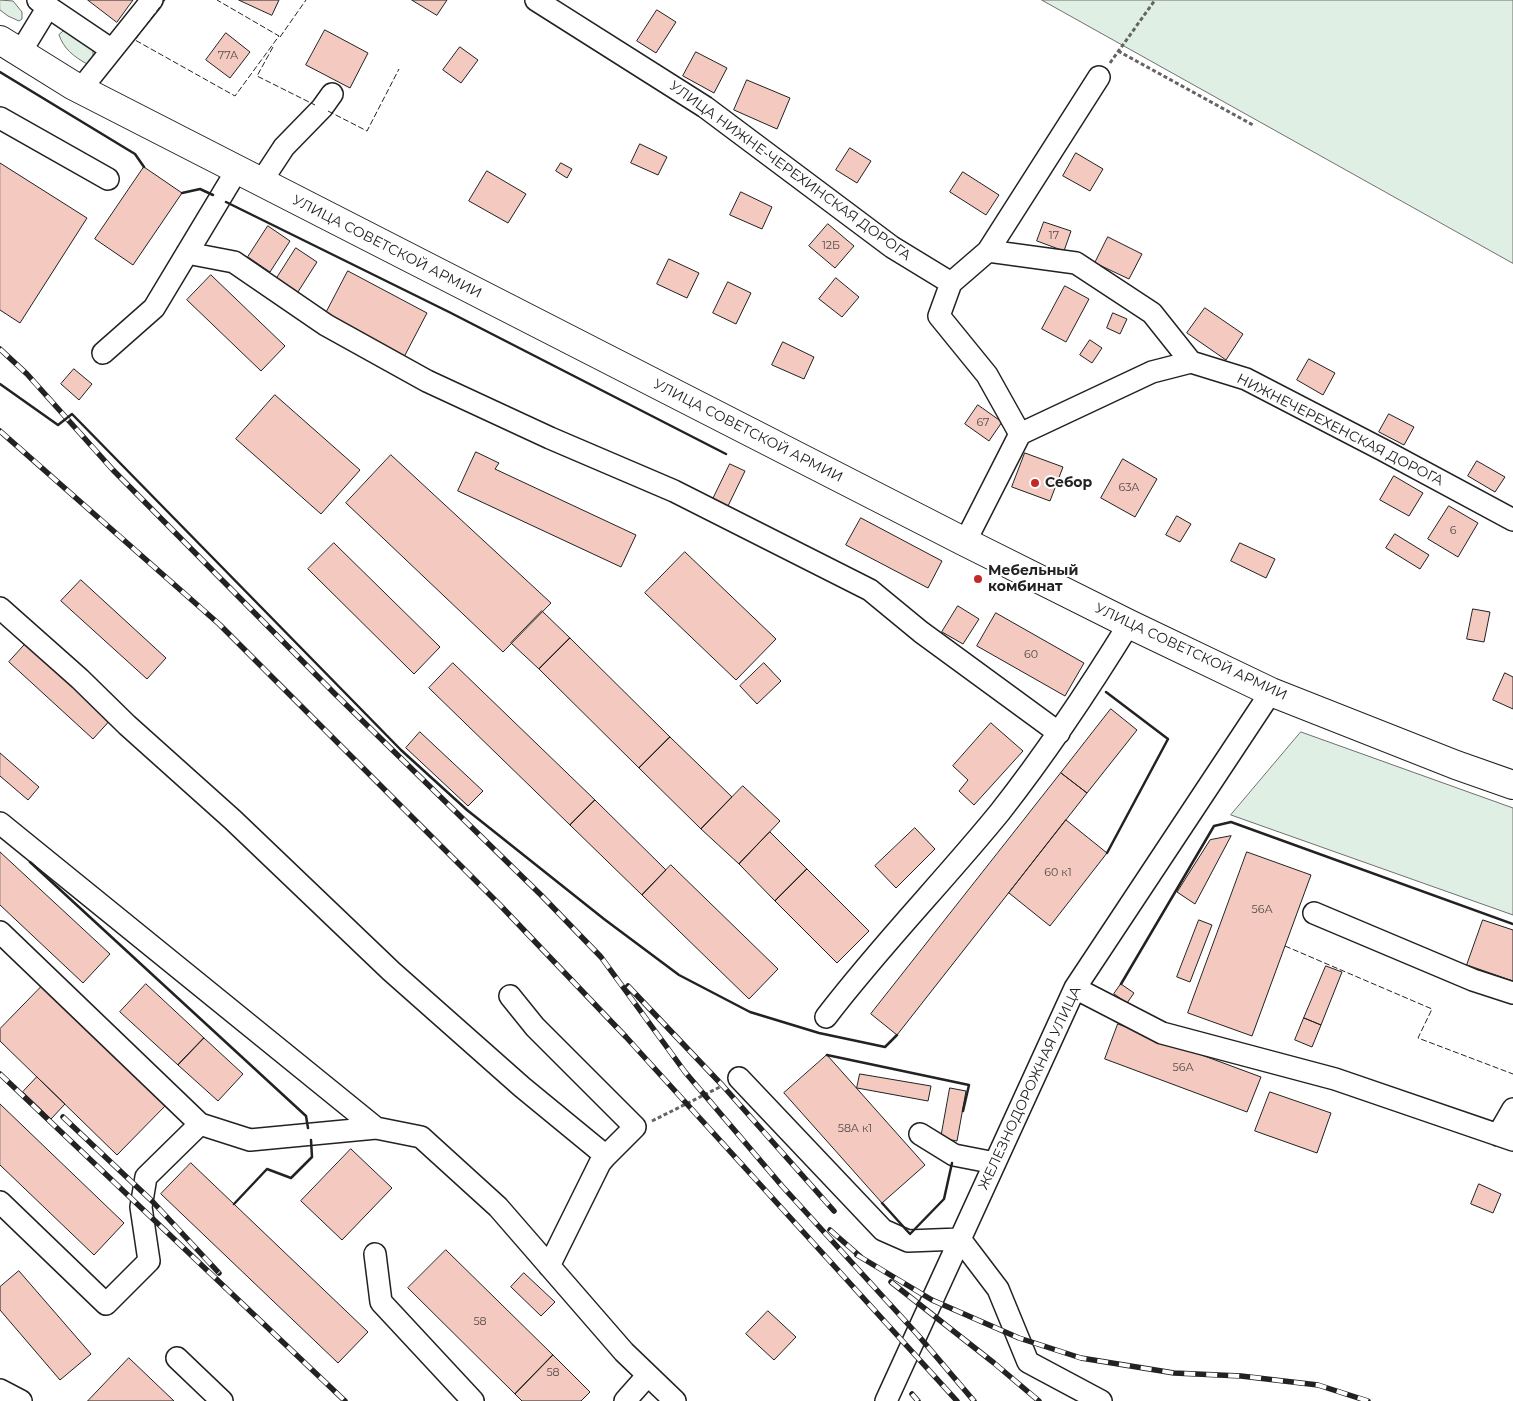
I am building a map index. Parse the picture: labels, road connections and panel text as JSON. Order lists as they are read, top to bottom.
{
  "streets": {
    "main road": ["УЛИЦА СОВЕТСКОЙ АРМИИ"],
    "street": ["УЛИЦА НИЖНЕ-ЧЕРЕХИНСКАЯ ДОРОГА", "НИЖНЕЧЕРЕХЕНСКАЯ ДОРОГА", "ЖЕЛЕЗНОДОРОЖНАЯ УЛИЦА"]
  },
  "crossings": [
    ["УЛИЦА СОВЕТСКОЙ АРМИИ", "ЖЕЛЕЗНОДОРОЖНАЯ УЛИЦА"]
  ],
  "places": ["Себор", "Мебельный комбинат"],
  "house_numbers": [
    "77А",
    "17",
    "12Б",
    "67",
    "63А",
    "6",
    "60",
    "60 к1",
    "56А",
    "56А",
    "58А к1",
    "58",
    "58"
  ]
}
